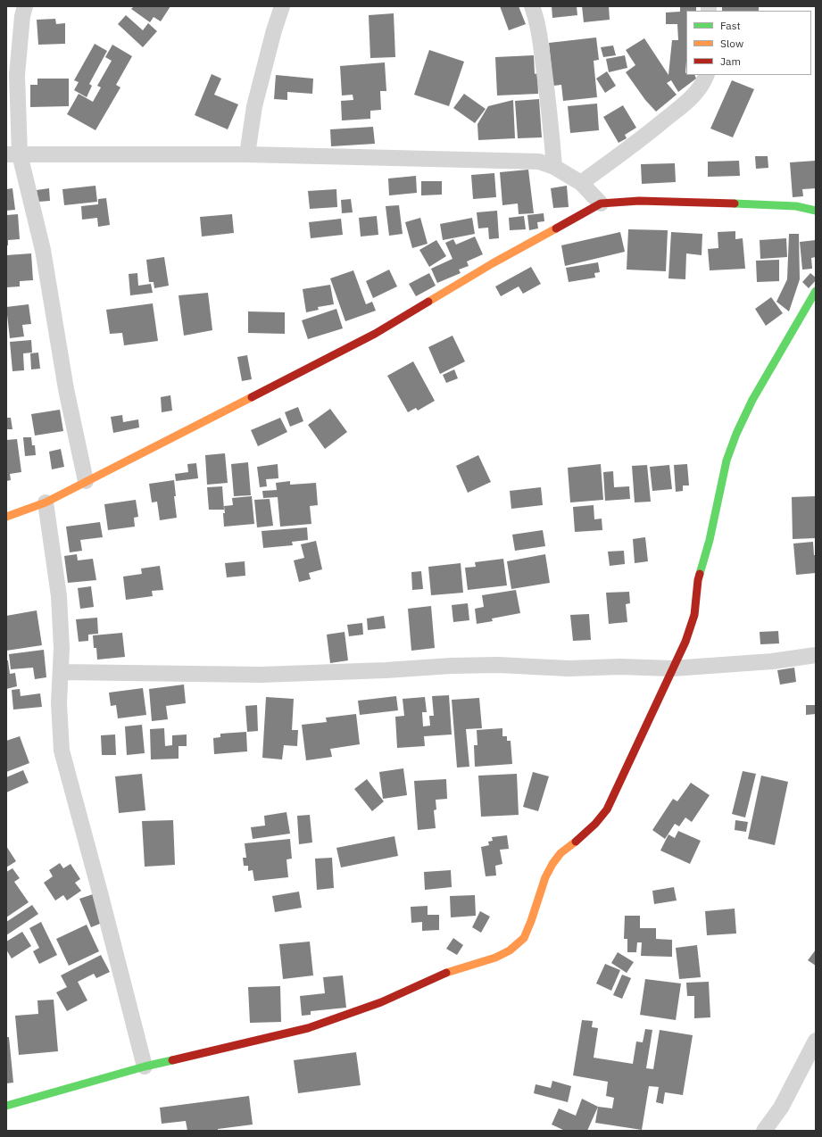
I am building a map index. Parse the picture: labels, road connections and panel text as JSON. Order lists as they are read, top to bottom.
{
  "legend": ["Fast", "Slow", "Jam"]
}
